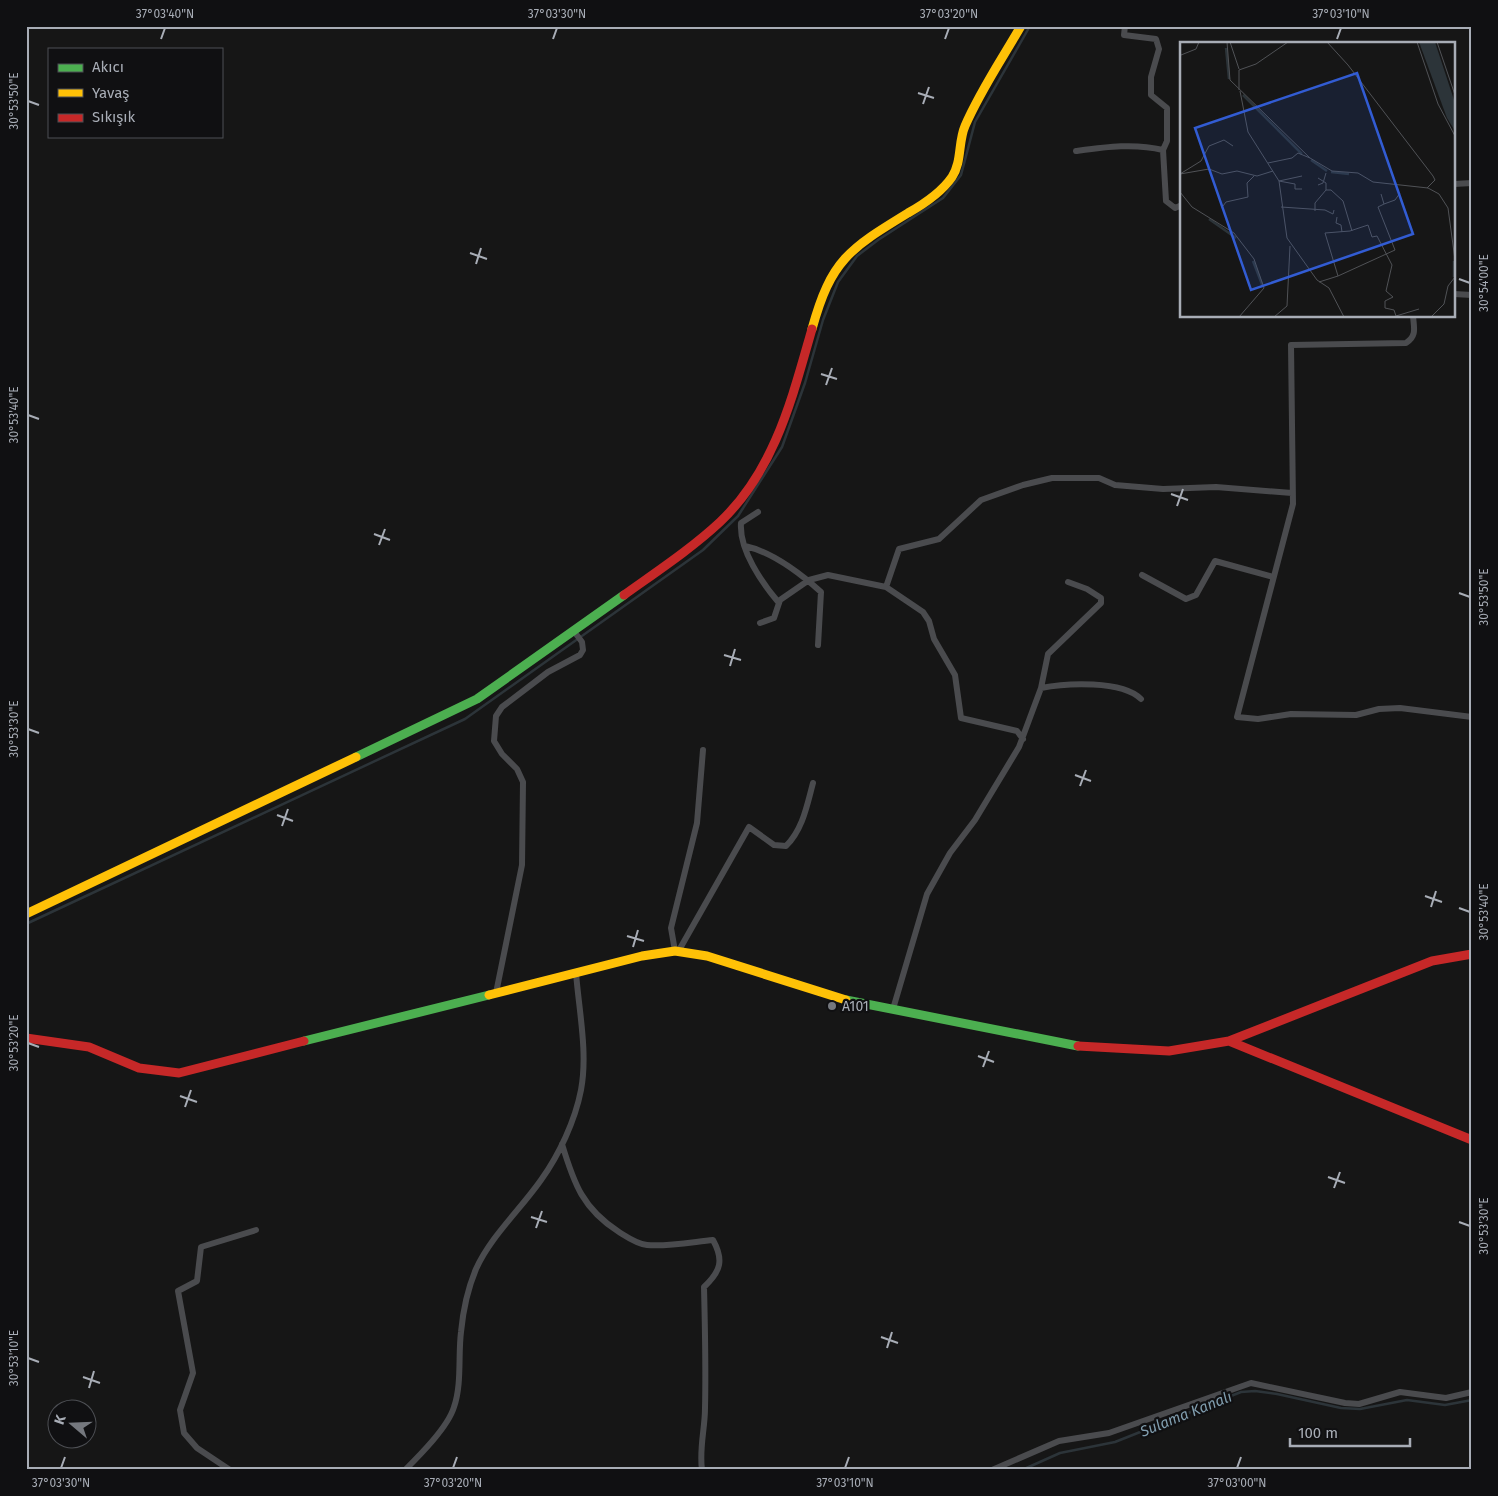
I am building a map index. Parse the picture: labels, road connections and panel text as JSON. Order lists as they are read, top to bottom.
{
  "water": ["Sulama Kanalı"],
  "places": ["A101"],
  "legend": ["Akıcı", "Yavaş", "Sıkışık"],
  "scale_bar": "100 m",
  "north": "left",
  "coordinates": [
    "37°03'40\"N",
    "37°03'30\"N",
    "37°03'20\"N",
    "37°03'10\"N",
    "30°53'50\"E",
    "30°54'00\"E",
    "30°53'40\"E",
    "30°53'30\"E",
    "30°53'20\"E",
    "30°53'10\"E",
    "37°03'00\"N"
  ]
}
